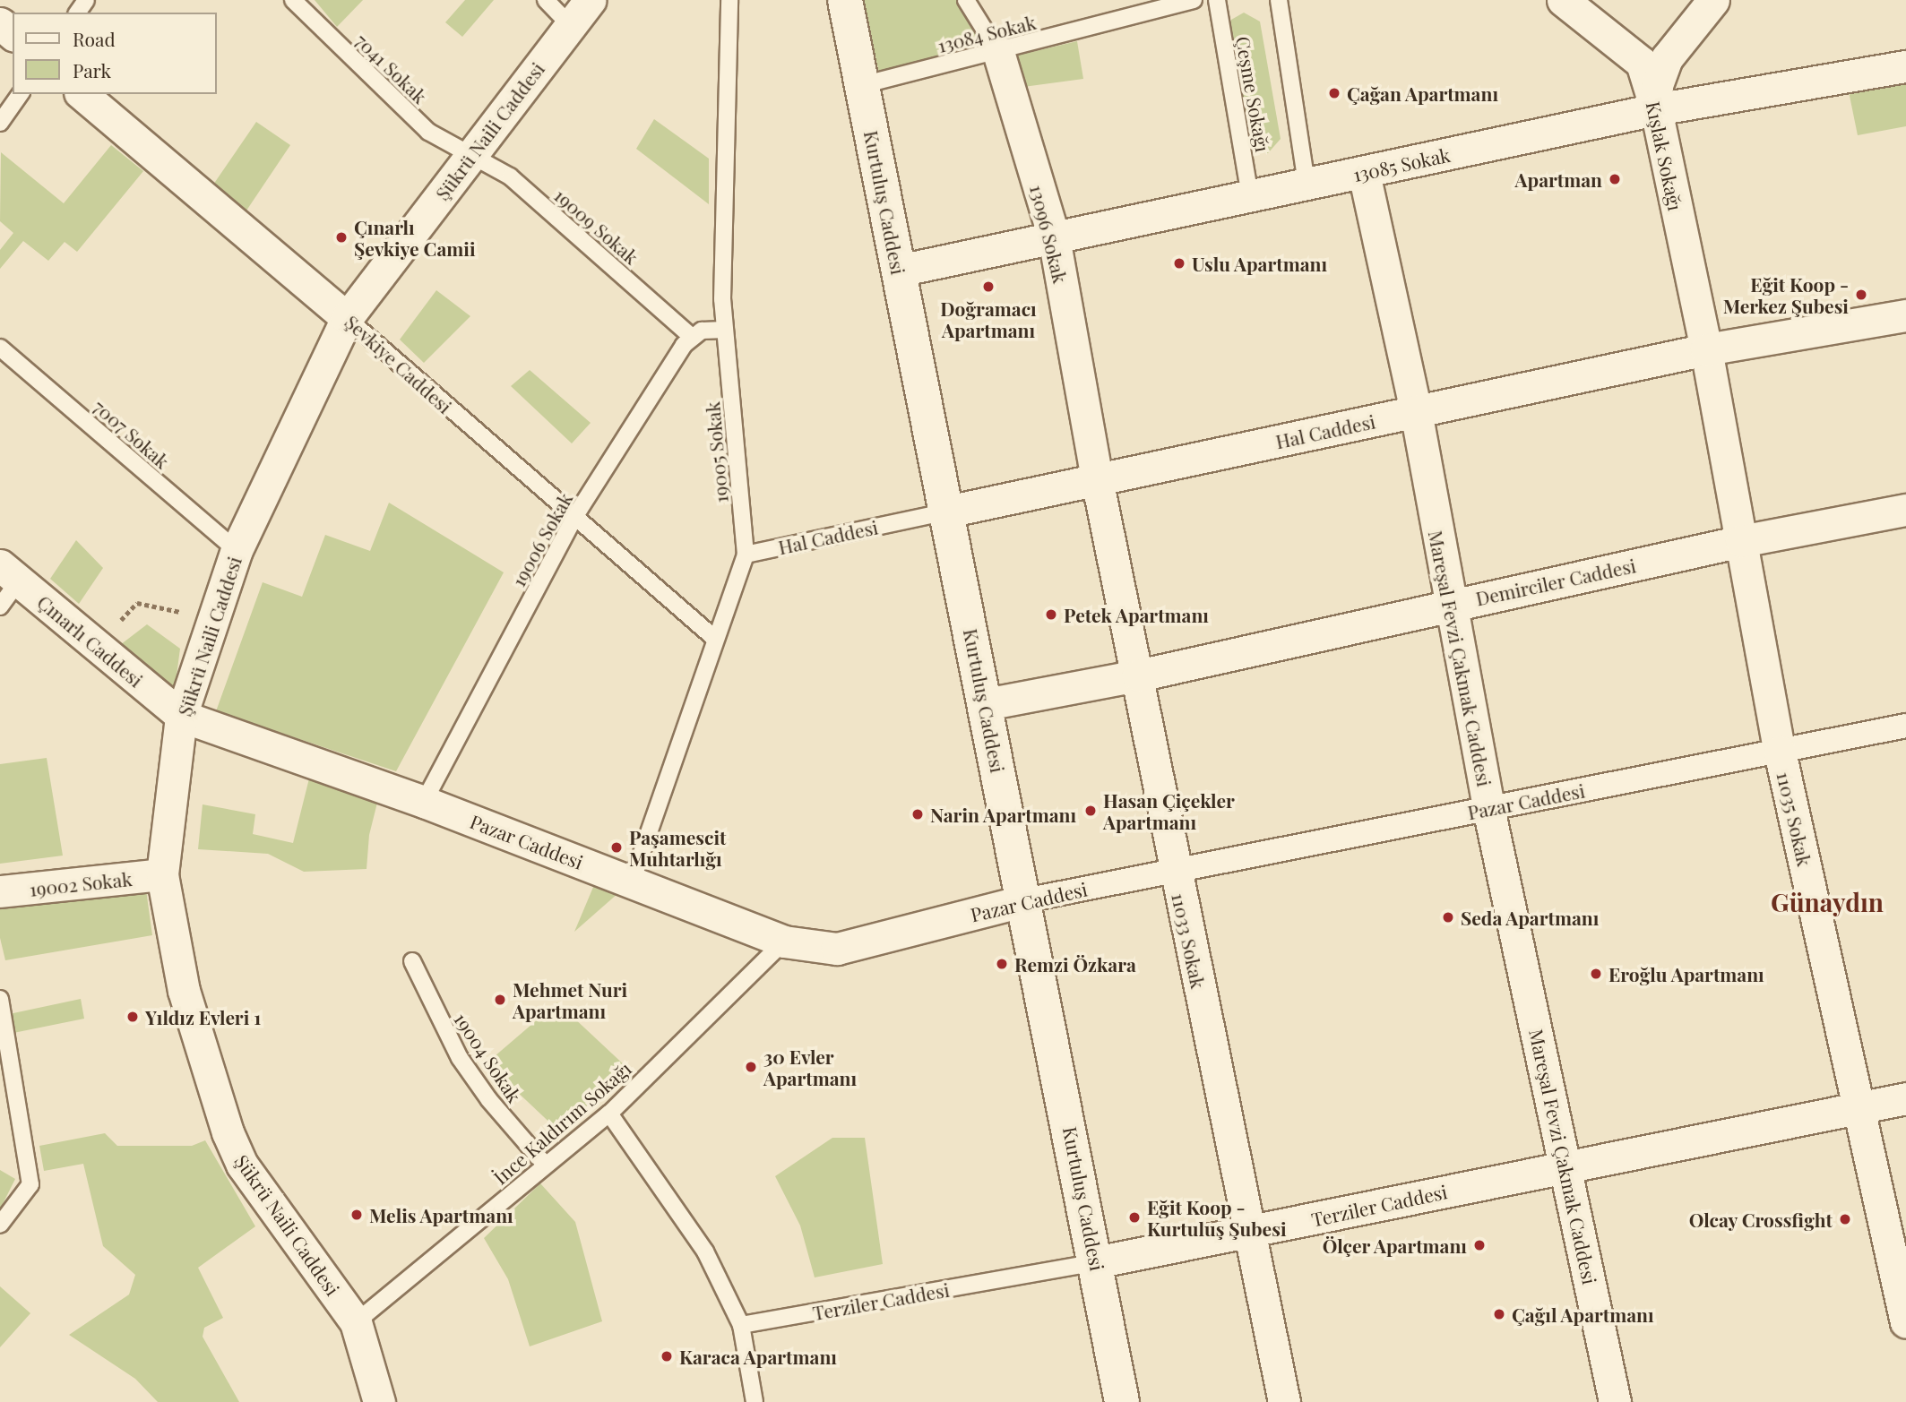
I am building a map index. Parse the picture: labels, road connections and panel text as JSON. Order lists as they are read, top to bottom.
{
  "streets": {
    "main road": ["Kurtuluş Caddesi"],
    "street": [
      "Şükrü Naili Caddesi",
      "Kışlak Sokağı",
      "13085 Sokak",
      "13096 Sokak",
      "Şevkiye Caddesi",
      "Hal Caddesi",
      "Demirciler Caddesi",
      "Çınarlı Caddesi",
      "Mareşal Fevzi Çakmak Caddesi",
      "Pazar Caddesi",
      "11035 Sokak",
      "19002 Sokak",
      "11033 Sokak",
      "Terziler Caddesi"
    ],
    "lane": [
      "13084 Sokak",
      "7041 Sokak",
      "Çeşme Sokağı",
      "19009 Sokak",
      "7007 Sokak",
      "19005 Sokak",
      "19006 Sokak",
      "19004 Sokak",
      "İnce Kaldırım Sokağı"
    ]
  },
  "crossings": [
    ["13084 Sokak", "Kurtuluş Caddesi"],
    ["13084 Sokak", "13096 Sokak"],
    ["7041 Sokak", "Şükrü Naili Caddesi"],
    ["7041 Sokak", "19009 Sokak"],
    ["Çeşme Sokağı", "13085 Sokak"],
    ["Şükrü Naili Caddesi", "19009 Sokak"],
    ["Şükrü Naili Caddesi", "Şevkiye Caddesi"],
    ["Şükrü Naili Caddesi", "7007 Sokak"],
    ["Şükrü Naili Caddesi", "Çınarlı Caddesi"],
    ["Şükrü Naili Caddesi", "Pazar Caddesi"],
    ["Şükrü Naili Caddesi", "19002 Sokak"],
    ["Şükrü Naili Caddesi", "İnce Kaldırım Sokağı"],
    ["Kışlak Sokağı", "13085 Sokak"],
    ["Kışlak Sokağı", "Hal Caddesi"],
    ["Kışlak Sokağı", "11035 Sokak"],
    ["13085 Sokak", "Kurtuluş Caddesi"],
    ["13085 Sokak", "13096 Sokak"],
    ["13085 Sokak", "Mareşal Fevzi Çakmak Caddesi"],
    ["Kurtuluş Caddesi", "Hal Caddesi"],
    ["Kurtuluş Caddesi", "Demirciler Caddesi"],
    ["Kurtuluş Caddesi", "Pazar Caddesi"],
    ["Kurtuluş Caddesi", "Terziler Caddesi"],
    ["19009 Sokak", "19006 Sokak"],
    ["13096 Sokak", "Hal Caddesi"],
    ["13096 Sokak", "11033 Sokak"],
    ["Şevkiye Caddesi", "19005 Sokak"],
    ["Şevkiye Caddesi", "19006 Sokak"],
    ["Hal Caddesi", "19005 Sokak"],
    ["Hal Caddesi", "Mareşal Fevzi Çakmak Caddesi"],
    ["Hal Caddesi", "11035 Sokak"],
    ["Hal Caddesi", "11033 Sokak"],
    ["19005 Sokak", "Pazar Caddesi"],
    ["19006 Sokak", "Pazar Caddesi"],
    ["Demirciler Caddesi", "Mareşal Fevzi Çakmak Caddesi"],
    ["Demirciler Caddesi", "11035 Sokak"],
    ["Demirciler Caddesi", "11033 Sokak"],
    ["Çınarlı Caddesi", "Pazar Caddesi"],
    ["Mareşal Fevzi Çakmak Caddesi", "Pazar Caddesi"],
    ["Mareşal Fevzi Çakmak Caddesi", "Terziler Caddesi"],
    ["Pazar Caddesi", "11035 Sokak"],
    ["Pazar Caddesi", "11033 Sokak"],
    ["Pazar Caddesi", "İnce Kaldırım Sokağı"],
    ["11035 Sokak", "Terziler Caddesi"],
    ["11033 Sokak", "Terziler Caddesi"],
    ["19004 Sokak", "İnce Kaldırım Sokağı"]
  ],
  "districts": ["Günaydın"],
  "places": [
    "Çağan Apartmanı",
    "Apartman",
    "Çınarlı Şevkiye Camii",
    "Uslu Apartmanı",
    "Doğramacı Apartmanı",
    "Eğit Koop - Merkez Şubesi",
    "Petek Apartmanı",
    "Hasan Çiçekler Apartmanı",
    "Narin Apartmanı",
    "Paşamescit Muhtarlığı",
    "Seda Apartmanı",
    "Remzi Özkara",
    "Eroğlu Apartmanı",
    "Mehmet Nuri Apartmanı",
    "Yıldız Evleri 1",
    "30 Evler Apartmanı",
    "Melis Apartmanı",
    "Eğit Koop - Kurtuluş Şubesi",
    "Olcay Crossfight",
    "Ölçer Apartmanı",
    "Çağıl Apartmanı",
    "Karaca Apartmanı"
  ],
  "legend": ["Road", "Park"]
}
